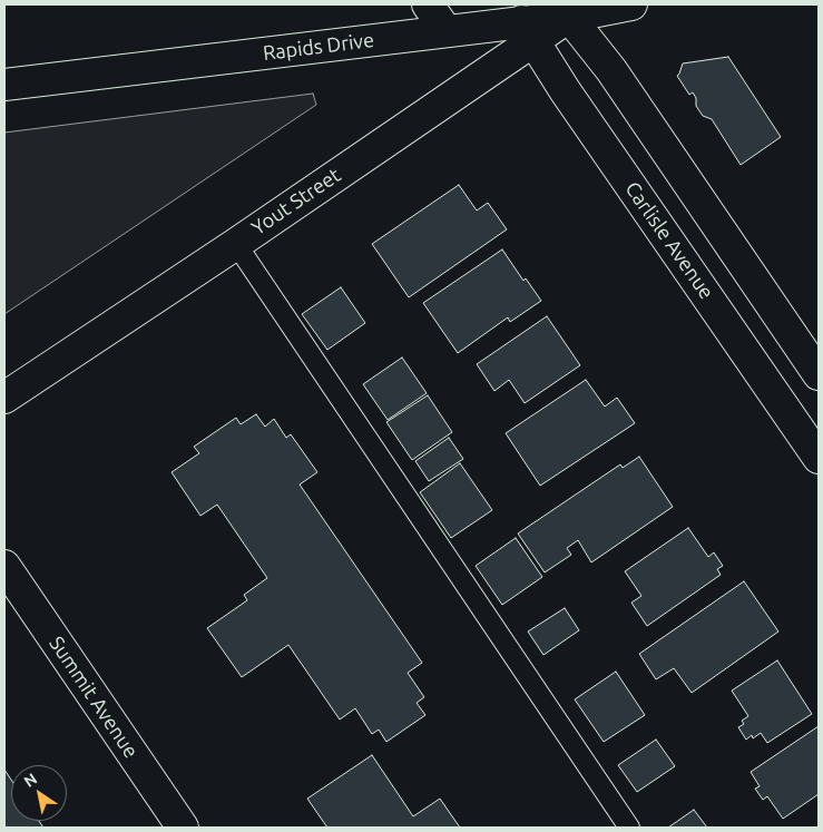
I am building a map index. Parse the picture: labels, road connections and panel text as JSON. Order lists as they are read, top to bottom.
{
  "streets": {
    "street": [
      "Rapids Drive",
      "Yout Street",
      "Carlisle Avenue",
      "Summit Avenue"
    ]
  },
  "crossings": [
    ["Rapids Drive", "Yout Street"],
    ["Rapids Drive", "Carlisle Avenue"],
    ["Yout Street", "Carlisle Avenue"]
  ],
  "north": "top left"
}
